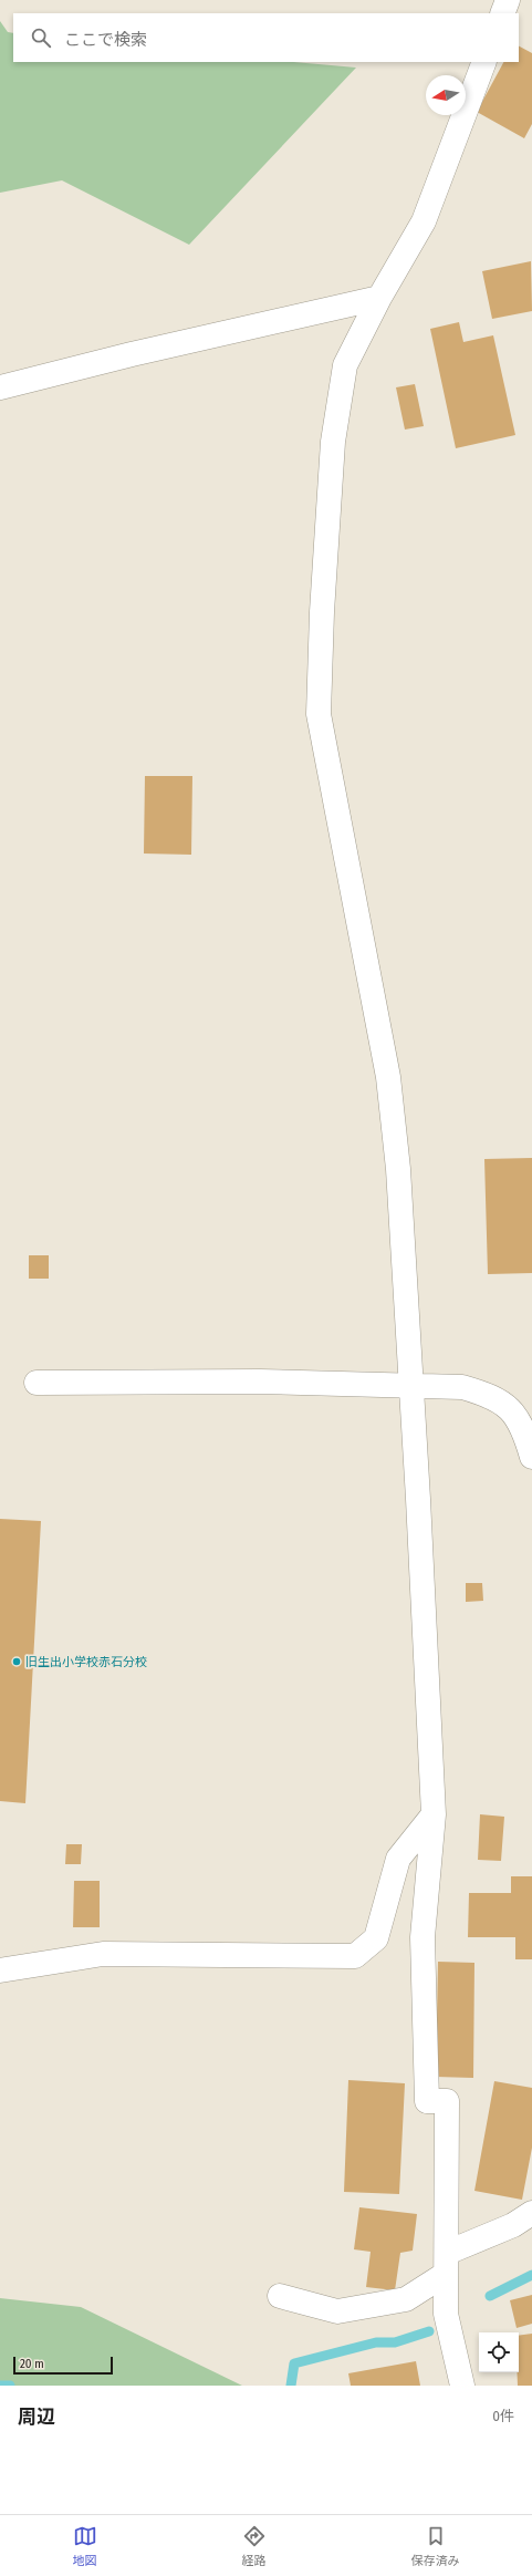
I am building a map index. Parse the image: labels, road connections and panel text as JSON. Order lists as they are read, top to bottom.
{
  "places": ["旧生出小学校赤石分校"],
  "scale_bar": "20 m",
  "north": "left",
  "page": {
    "search": "ここで検索",
    "scale": "20 m",
    "heading": ["周辺", "0件"],
    "nav": ["地図", "経路", "保存済み"]
  }
}
